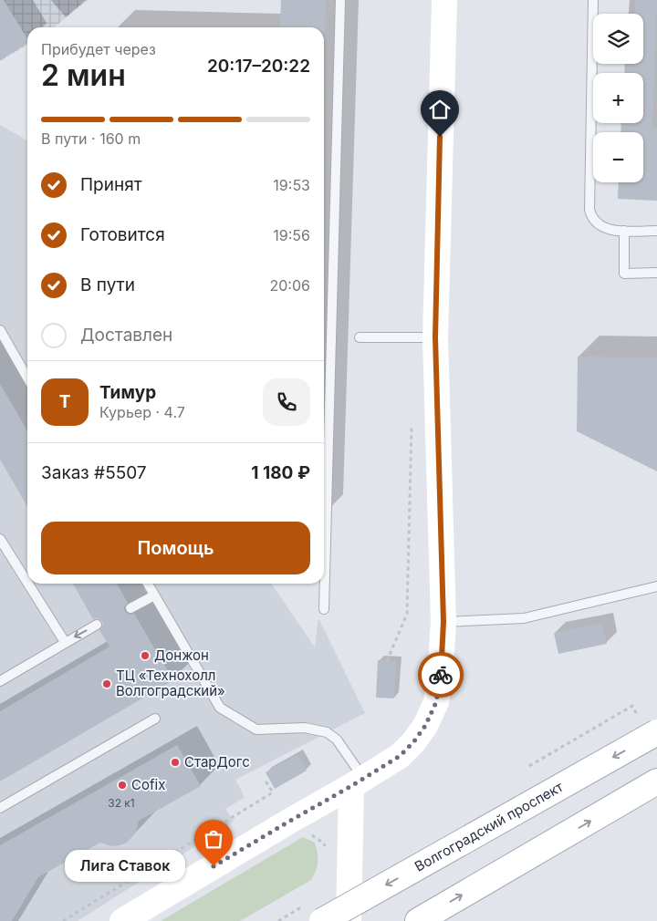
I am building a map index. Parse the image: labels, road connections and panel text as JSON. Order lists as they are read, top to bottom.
{
  "streets": {
    "main road": ["Волгоградский проспект"]
  },
  "places": [
    "Донжон",
    "ТЦ «Технохолл Волгоградский»",
    "СтарДогс",
    "Cofix",
    "Лига Ставок"
  ],
  "house_numbers": ["32 к1"],
  "page": {
    "map_buttons": ["+", "−"],
    "heading": ["2 мин", "Прибудет через", "20:17–20:22"],
    "panel": [
      "Тимур",
      "Курьер · 4.7",
      "Заказ #5507",
      "1 180 ₽"
    ],
    "bar": "В пути · 160 m",
    "list": [
      ["Принят", "19:53"],
      ["Готовится", "19:56"],
      ["В пути", "20:06"],
      "Доставлен"
    ],
    "round": "Т",
    "buttons": "Помощь",
    "bubble": "Лига Ставок"
  }
}
